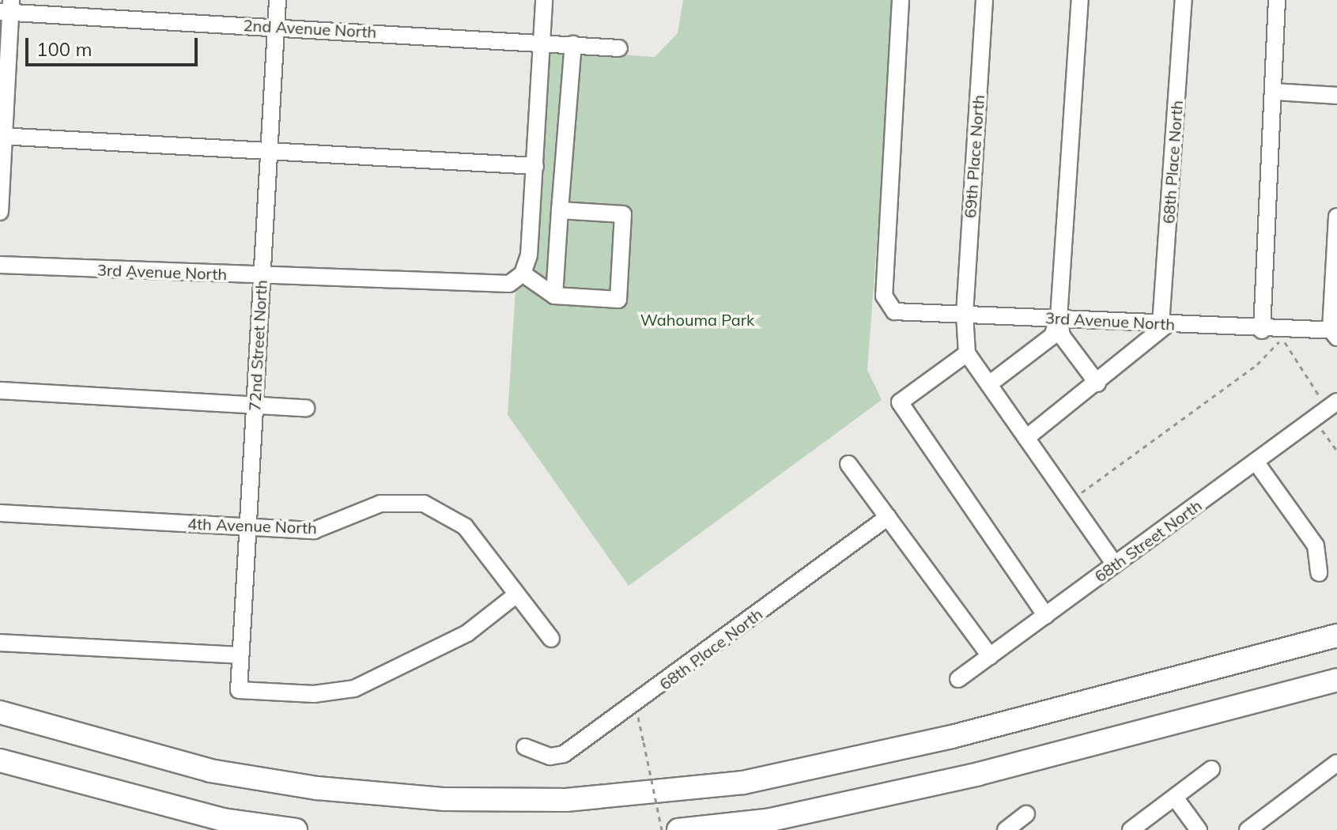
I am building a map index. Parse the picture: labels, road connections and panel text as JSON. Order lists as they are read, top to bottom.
{
  "streets": {
    "street": [
      "2nd Avenue North",
      "69th Place North",
      "68th Place North",
      "3rd Avenue North",
      "72nd Street North",
      "4th Avenue North",
      "68th Street North"
    ]
  },
  "crossings": [
    ["2nd Avenue North", "72nd Street North"],
    ["69th Place North", "3rd Avenue North"],
    ["68th Place North", "3rd Avenue North"],
    ["3rd Avenue North", "72nd Street North"],
    ["72nd Street North", "4th Avenue North"]
  ],
  "parks": ["Wahouma Park"],
  "scale_bar": "100 m"
}
